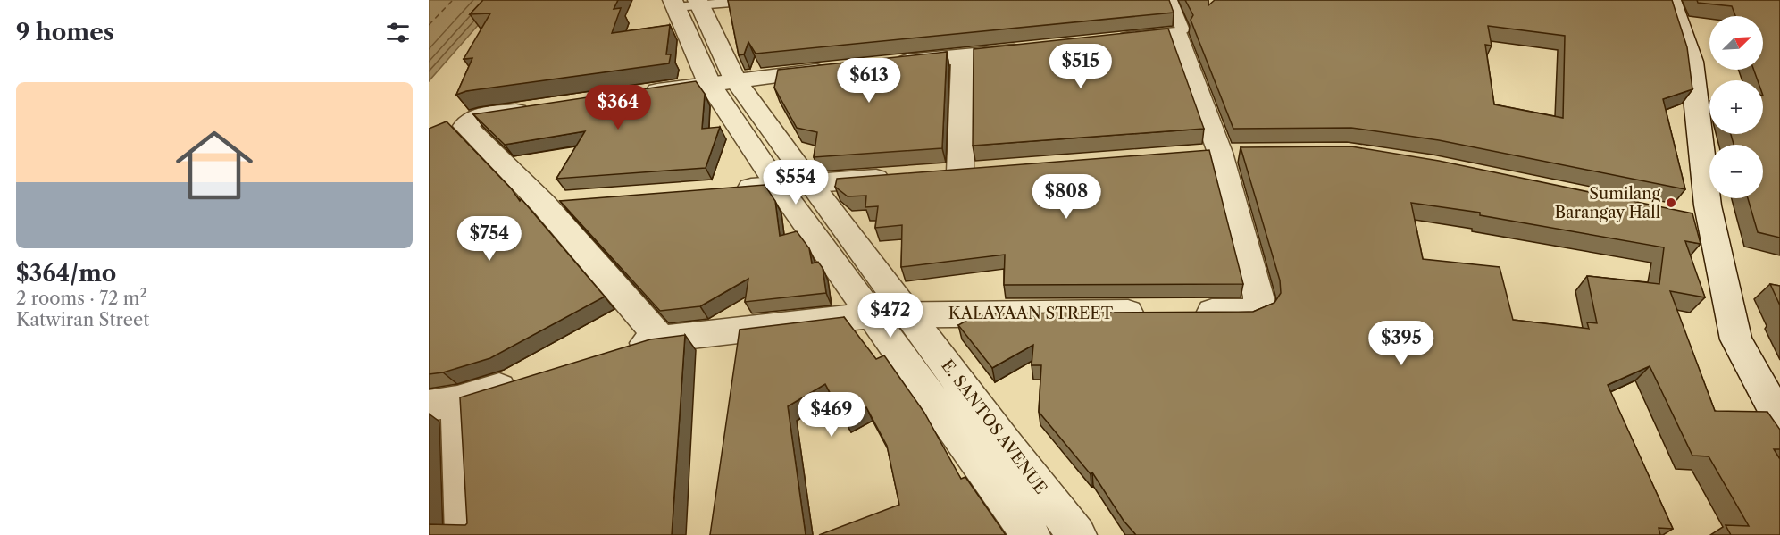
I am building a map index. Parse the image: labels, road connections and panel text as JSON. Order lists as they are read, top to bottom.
{
  "streets": {
    "street": ["KALAYAAN STREET", "E. SANTOS AVENUE"]
  },
  "crossings": [
    ["KALAYAAN STREET", "E. SANTOS AVENUE"]
  ],
  "places": ["Sumilang Barangay Hall"],
  "north": "top right",
  "page": {
    "heading": "9 homes",
    "map_buttons": ["+", "−"],
    "price": [
      "$515",
      "$613",
      "$364",
      "$554",
      "$808",
      "$754",
      "$472",
      "$395",
      "$469"
    ],
    "list": [
      {
        "name": "$364/mo",
        "note": "2 rooms · 72 m² · Katwiran Street"
      }
    ]
  }
}
